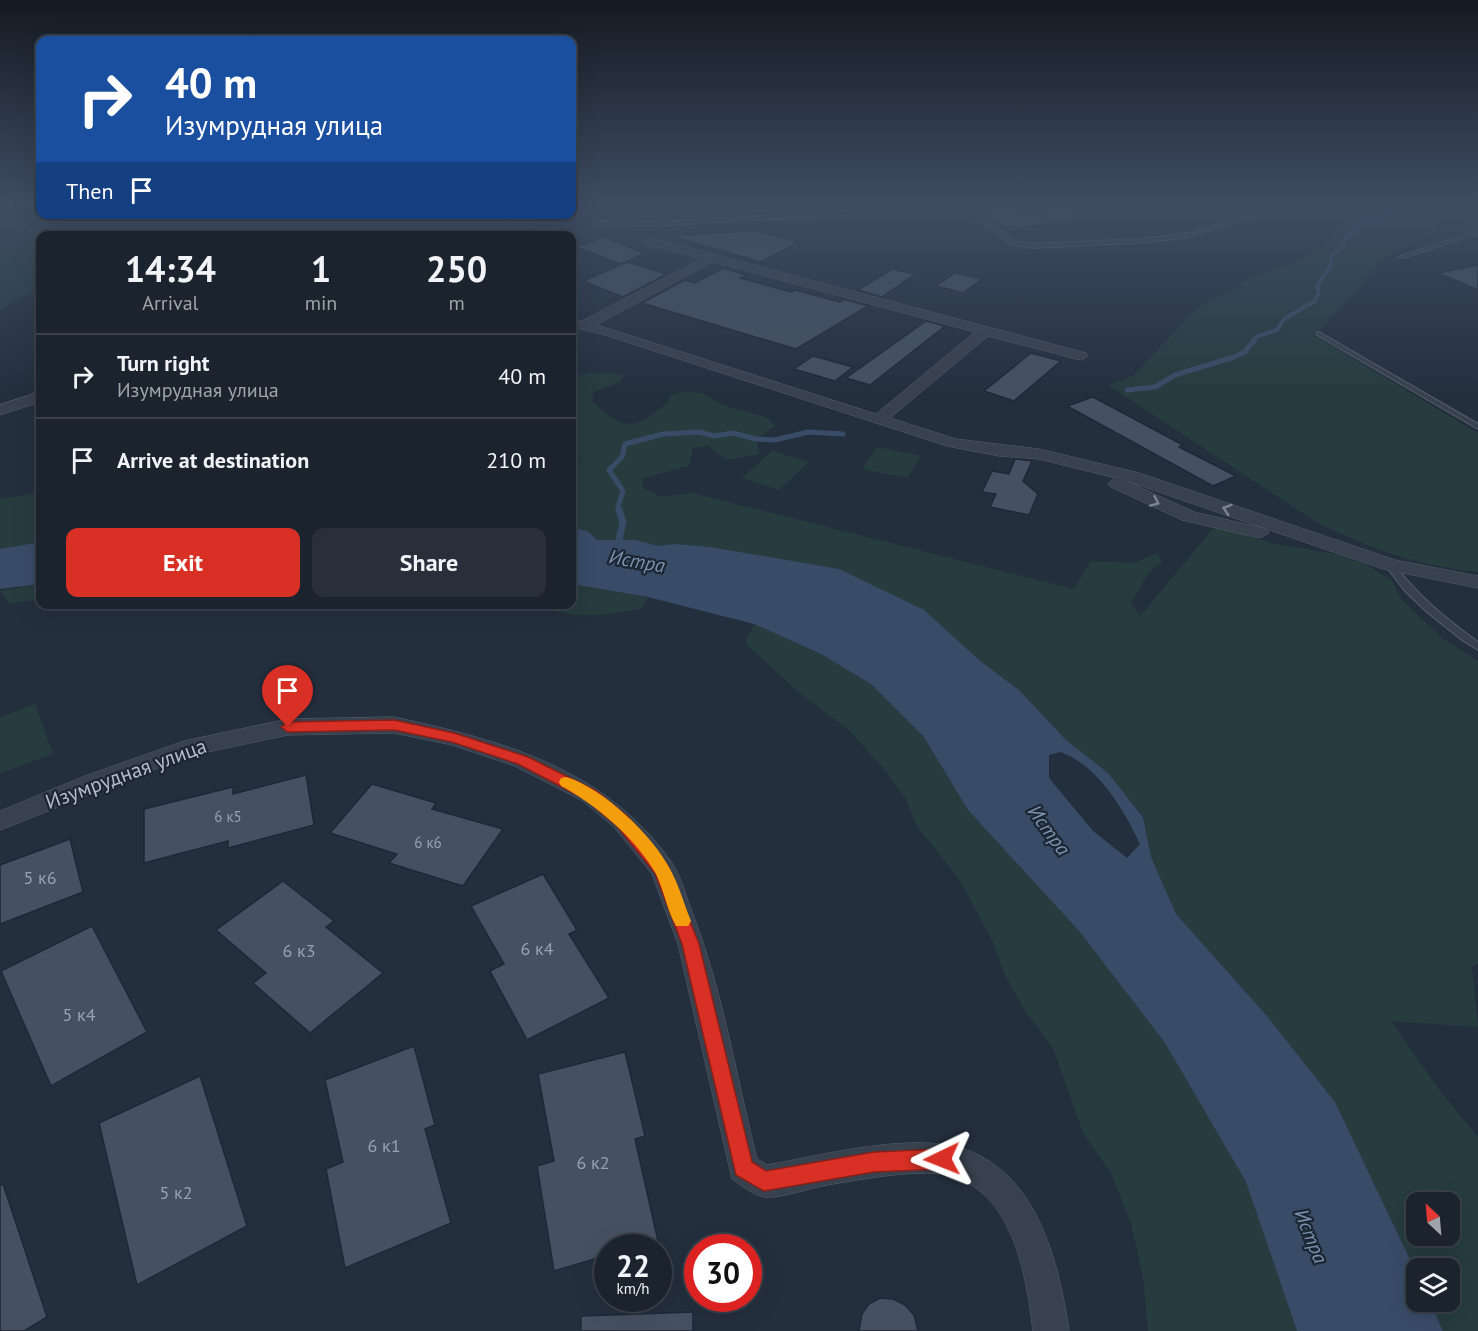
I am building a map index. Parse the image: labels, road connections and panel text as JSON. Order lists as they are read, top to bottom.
{
  "streets": {
    "street": ["Изумрудная улица"]
  },
  "water": ["Истра"],
  "house_numbers": [
    "6 к5",
    "6 к6",
    "5 к6",
    "6 к4",
    "6 к3",
    "5 к4",
    "6 к1",
    "6 к2",
    "5 к2"
  ],
  "north": "top left",
  "page": {
    "turn": ["40 m", "Изумрудная улица"],
    "then": "Then",
    "eta": [
      "14:34",
      "Arrival",
      "1",
      "min",
      "250",
      "m"
    ],
    "list": [
      {
        "name": "Turn right",
        "note": "Изумрудная улица",
        "value": "40 m"
      },
      {
        "name": "Arrive at destination",
        "value": "210 m"
      }
    ],
    "buttons": ["Exit", "Share"],
    "speed": "22 km/h",
    "limit": "30"
  }
}
